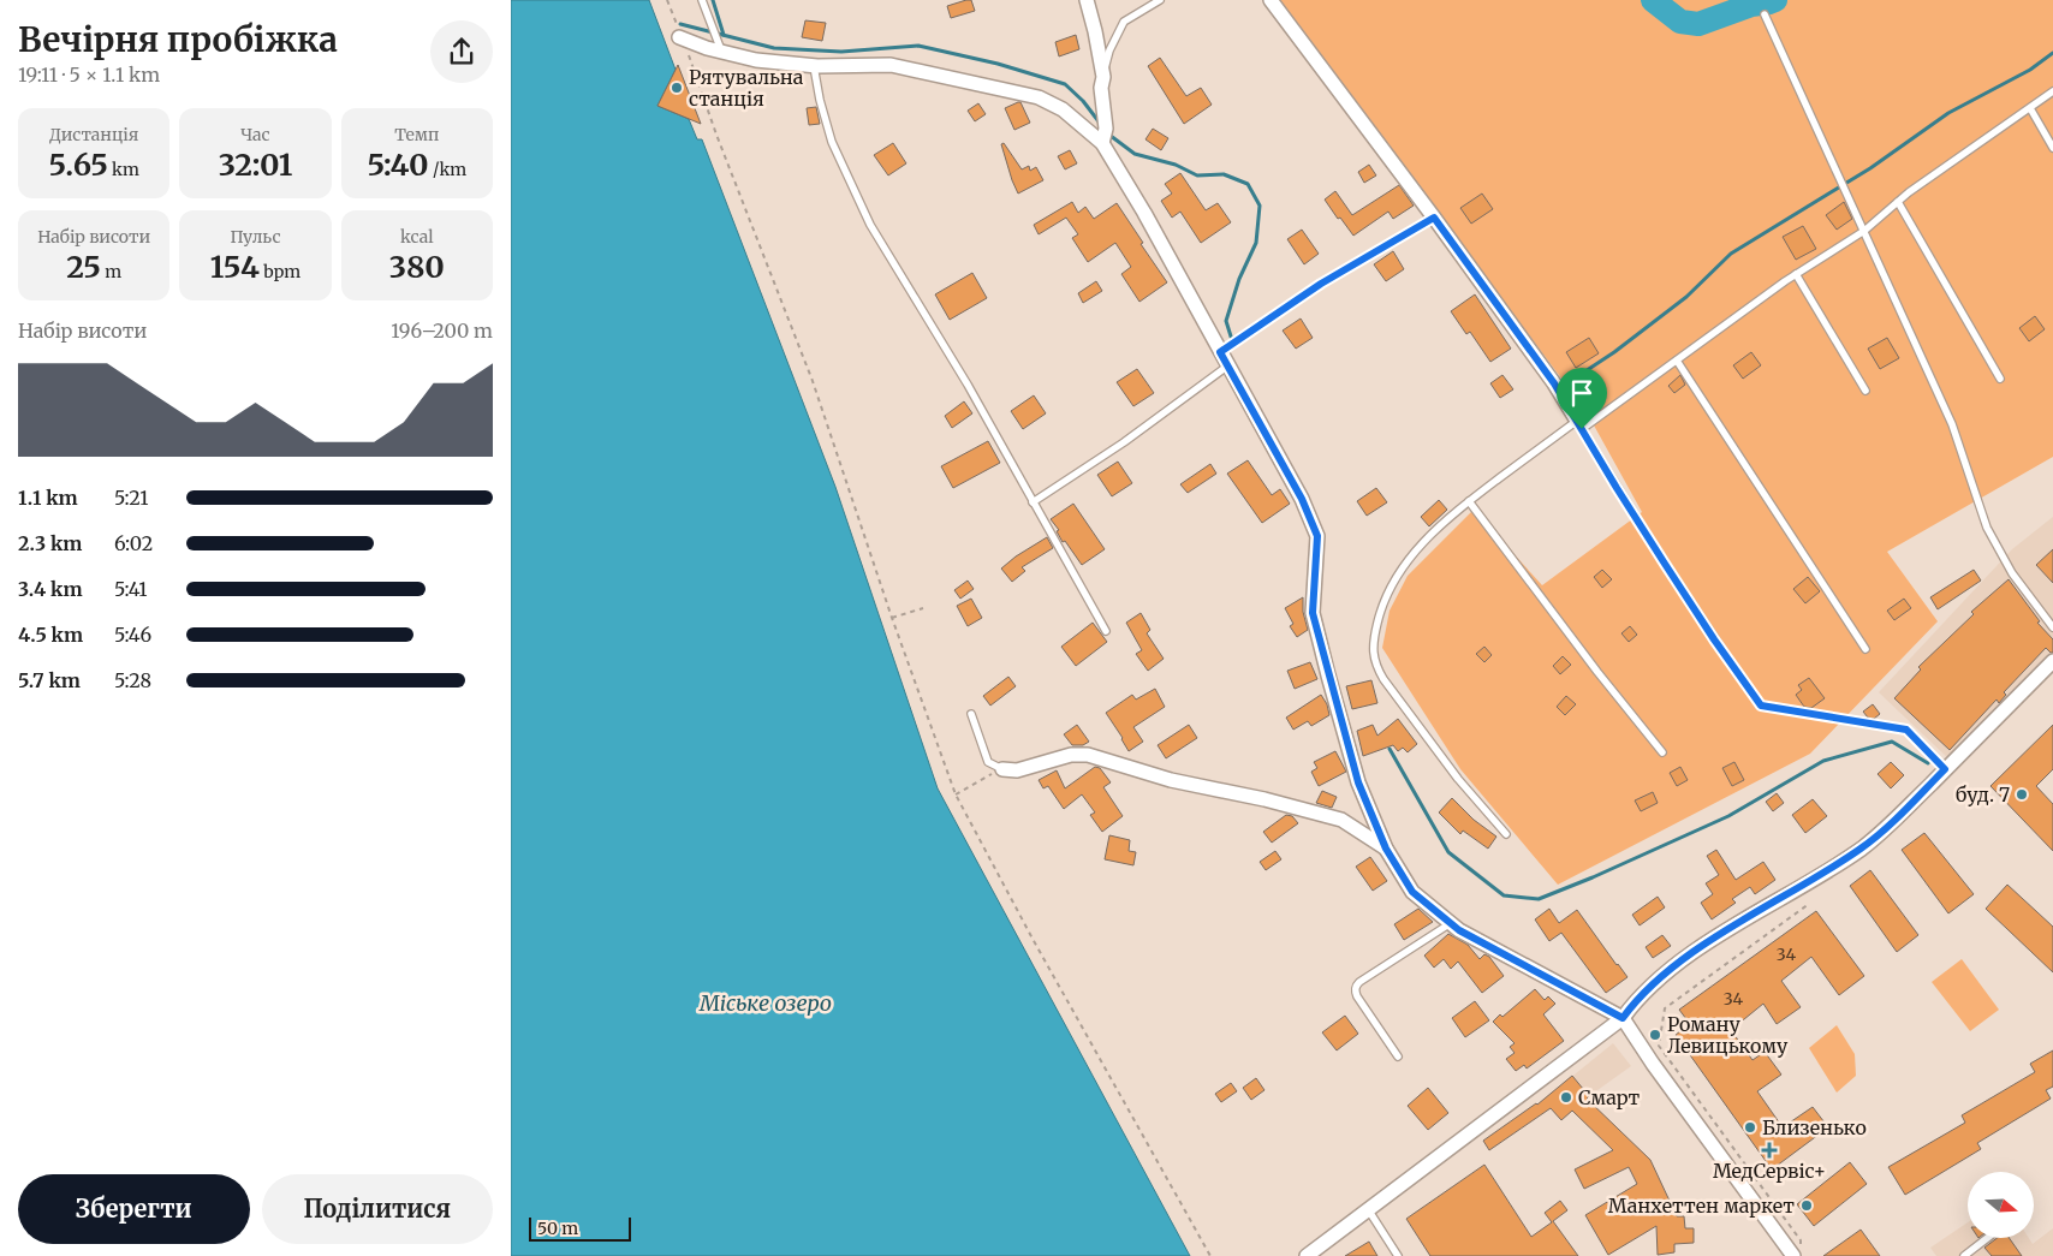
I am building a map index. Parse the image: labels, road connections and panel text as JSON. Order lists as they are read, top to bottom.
{
  "water": ["Міське озеро"],
  "places": {
    "other": [
      "Рятувальна станція",
      "буд. 7",
      "Роману Левицькому",
      "Смарт",
      "Близенько",
      "Манхеттен маркет"
    ],
    "health": ["МедСервіс+"]
  },
  "house_numbers": ["34", "34"],
  "scale_bar": "50 m",
  "north": "right",
  "page": {
    "heading": ["Вечірня пробіжка", "19:11 · 5 × 1.1 km"],
    "stats": [
      ["Дистанція", "5.65 km"],
      ["Час", "32:01"],
      ["Темп", "5:40 /km"],
      ["Набір висоти", "25 m"],
      ["Пульс", "154 bpm"],
      ["kcal", "380"]
    ],
    "chart": ["Набір висоти", "196–200 m"],
    "list": [
      {
        "name": "1.1 km",
        "note": "5:21"
      },
      {
        "name": "2.3 km",
        "note": "6:02"
      },
      {
        "name": "3.4 km",
        "note": "5:41"
      },
      {
        "name": "4.5 km",
        "note": "5:46"
      },
      {
        "name": "5.7 km",
        "note": "5:28"
      }
    ],
    "buttons": ["Зберегти", "Поділитися"],
    "scale": "50 m"
  }
}
